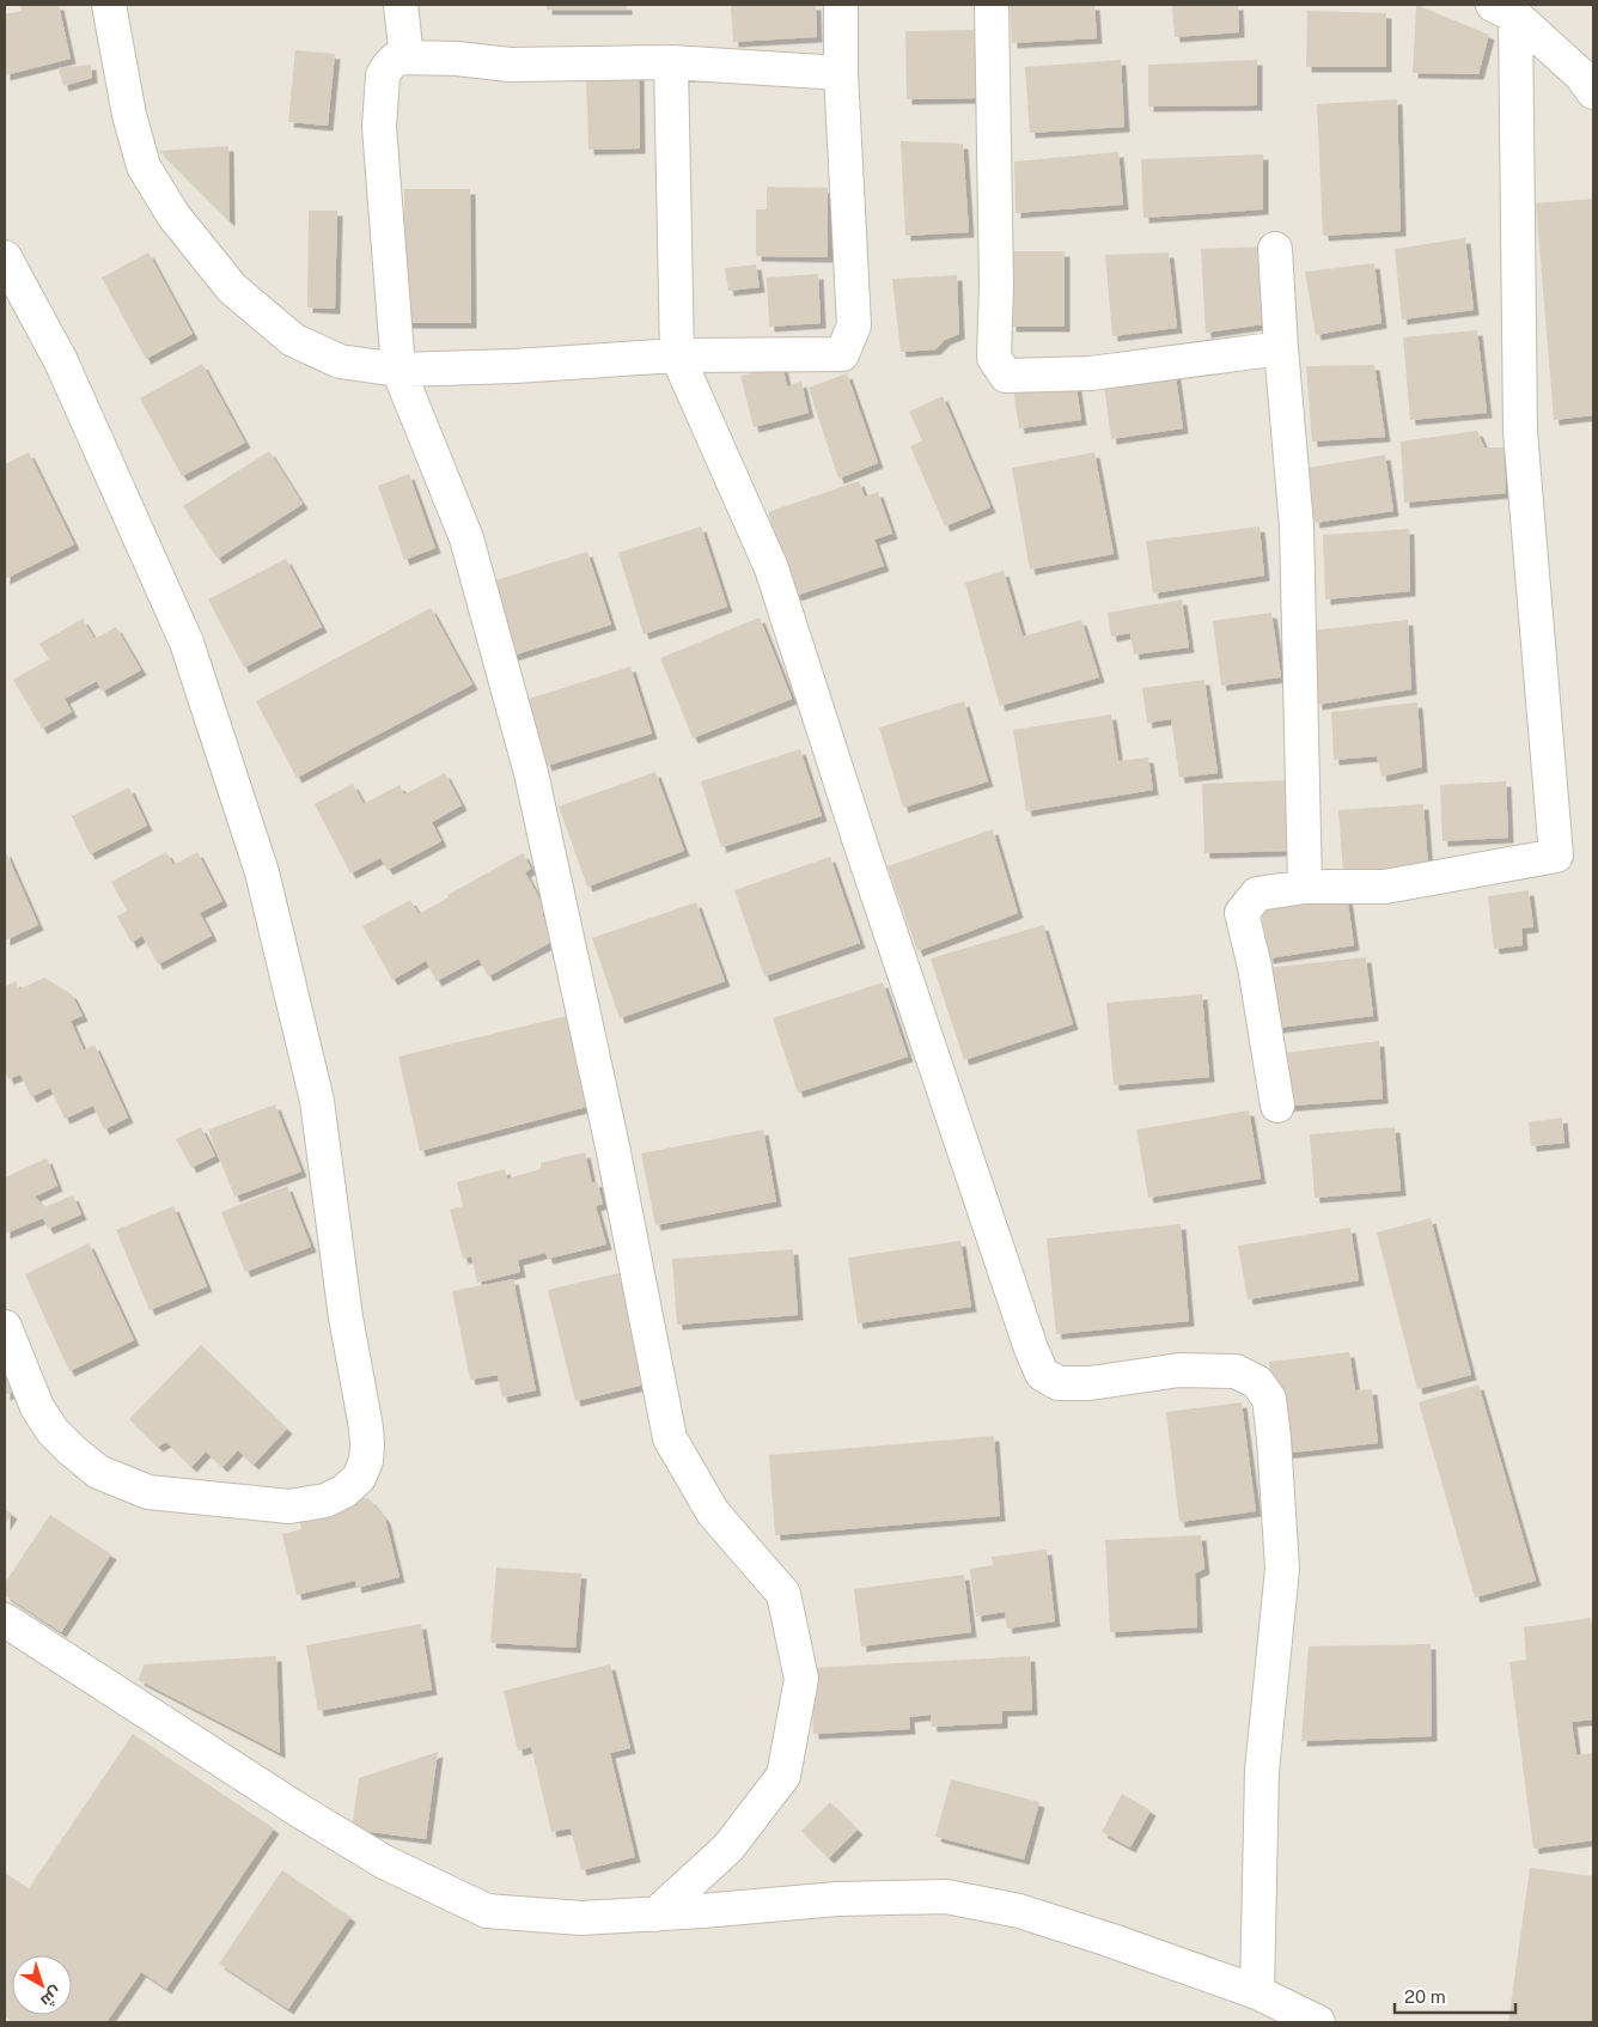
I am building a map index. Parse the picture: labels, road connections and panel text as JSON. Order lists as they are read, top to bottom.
{
  "scale_bar": "20 m",
  "north": "bottom right"
}
